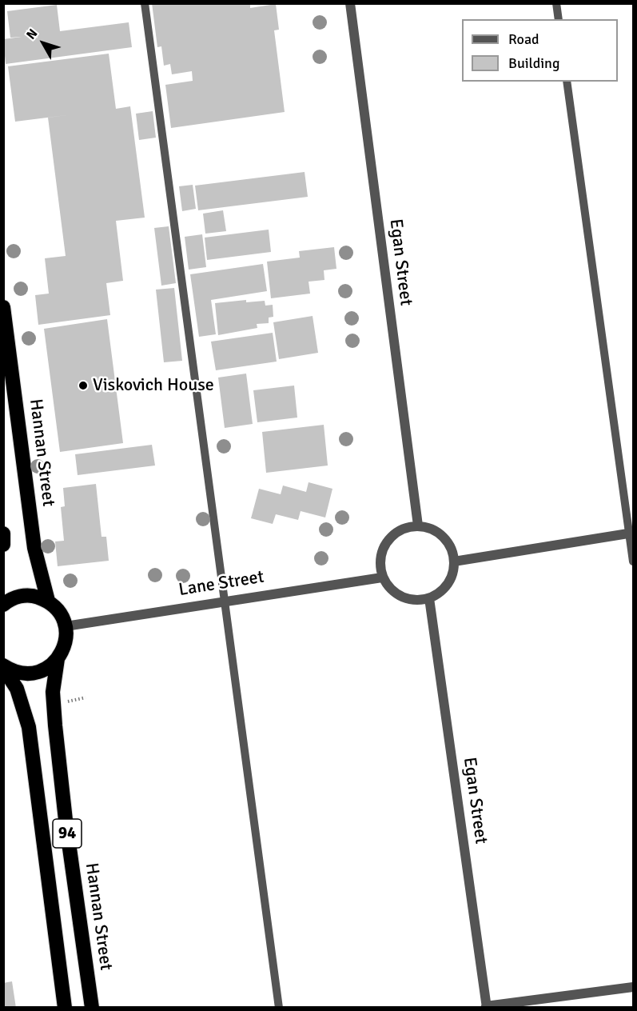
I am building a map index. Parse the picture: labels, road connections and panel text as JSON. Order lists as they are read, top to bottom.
{
  "streets": {
    "highway": ["Hannan Street", "94"],
    "street": ["Egan Street", "Lane Street"]
  },
  "crossings": [
    ["Egan Street", "Lane Street"],
    ["Hannan Street", "Lane Street"],
    ["Hannan Street", "94"]
  ],
  "places": ["Viskovich House"],
  "legend": ["Road", "Building"],
  "north": "top left"
}
